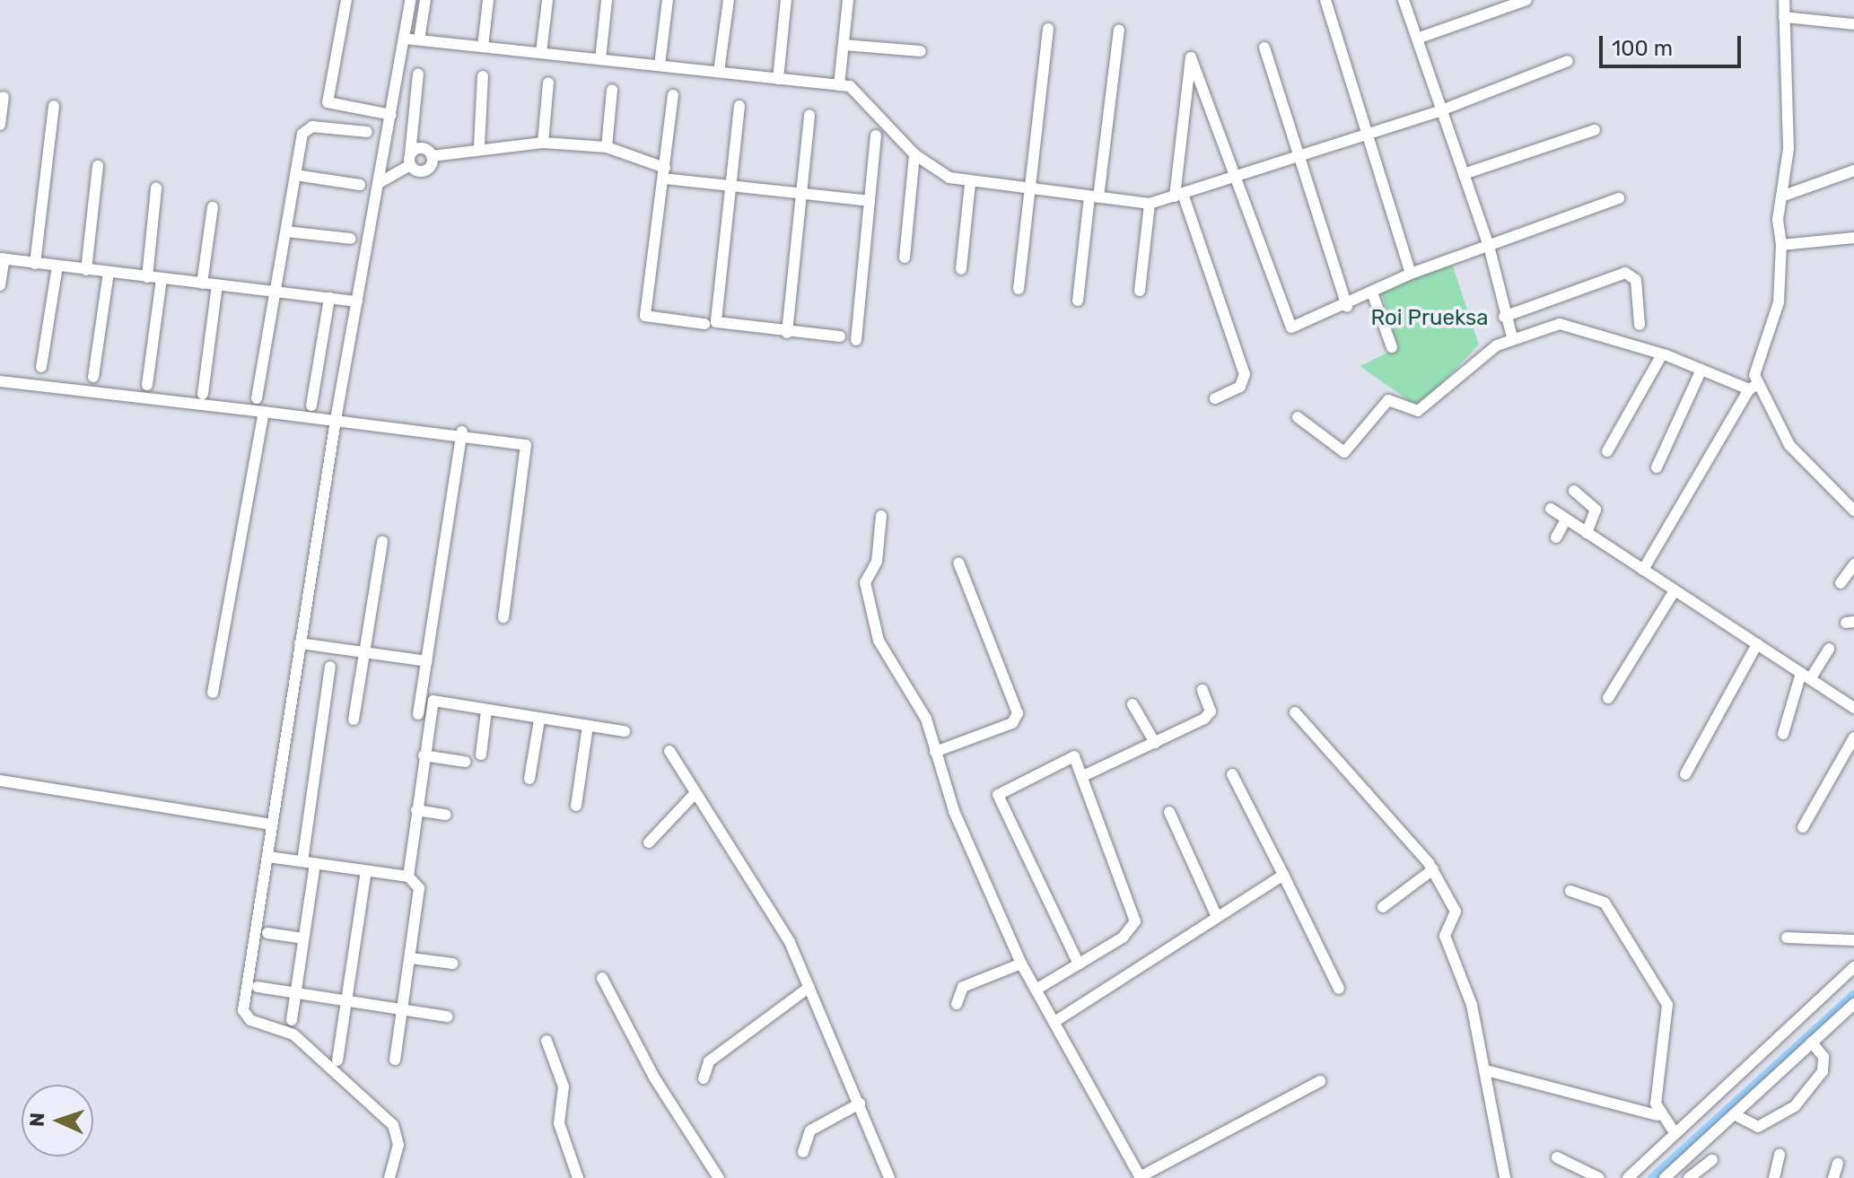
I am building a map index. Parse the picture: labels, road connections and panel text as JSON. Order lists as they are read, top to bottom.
{
  "parks": ["Roi Prueksa"],
  "scale_bar": "100 m",
  "north": "left"
}
